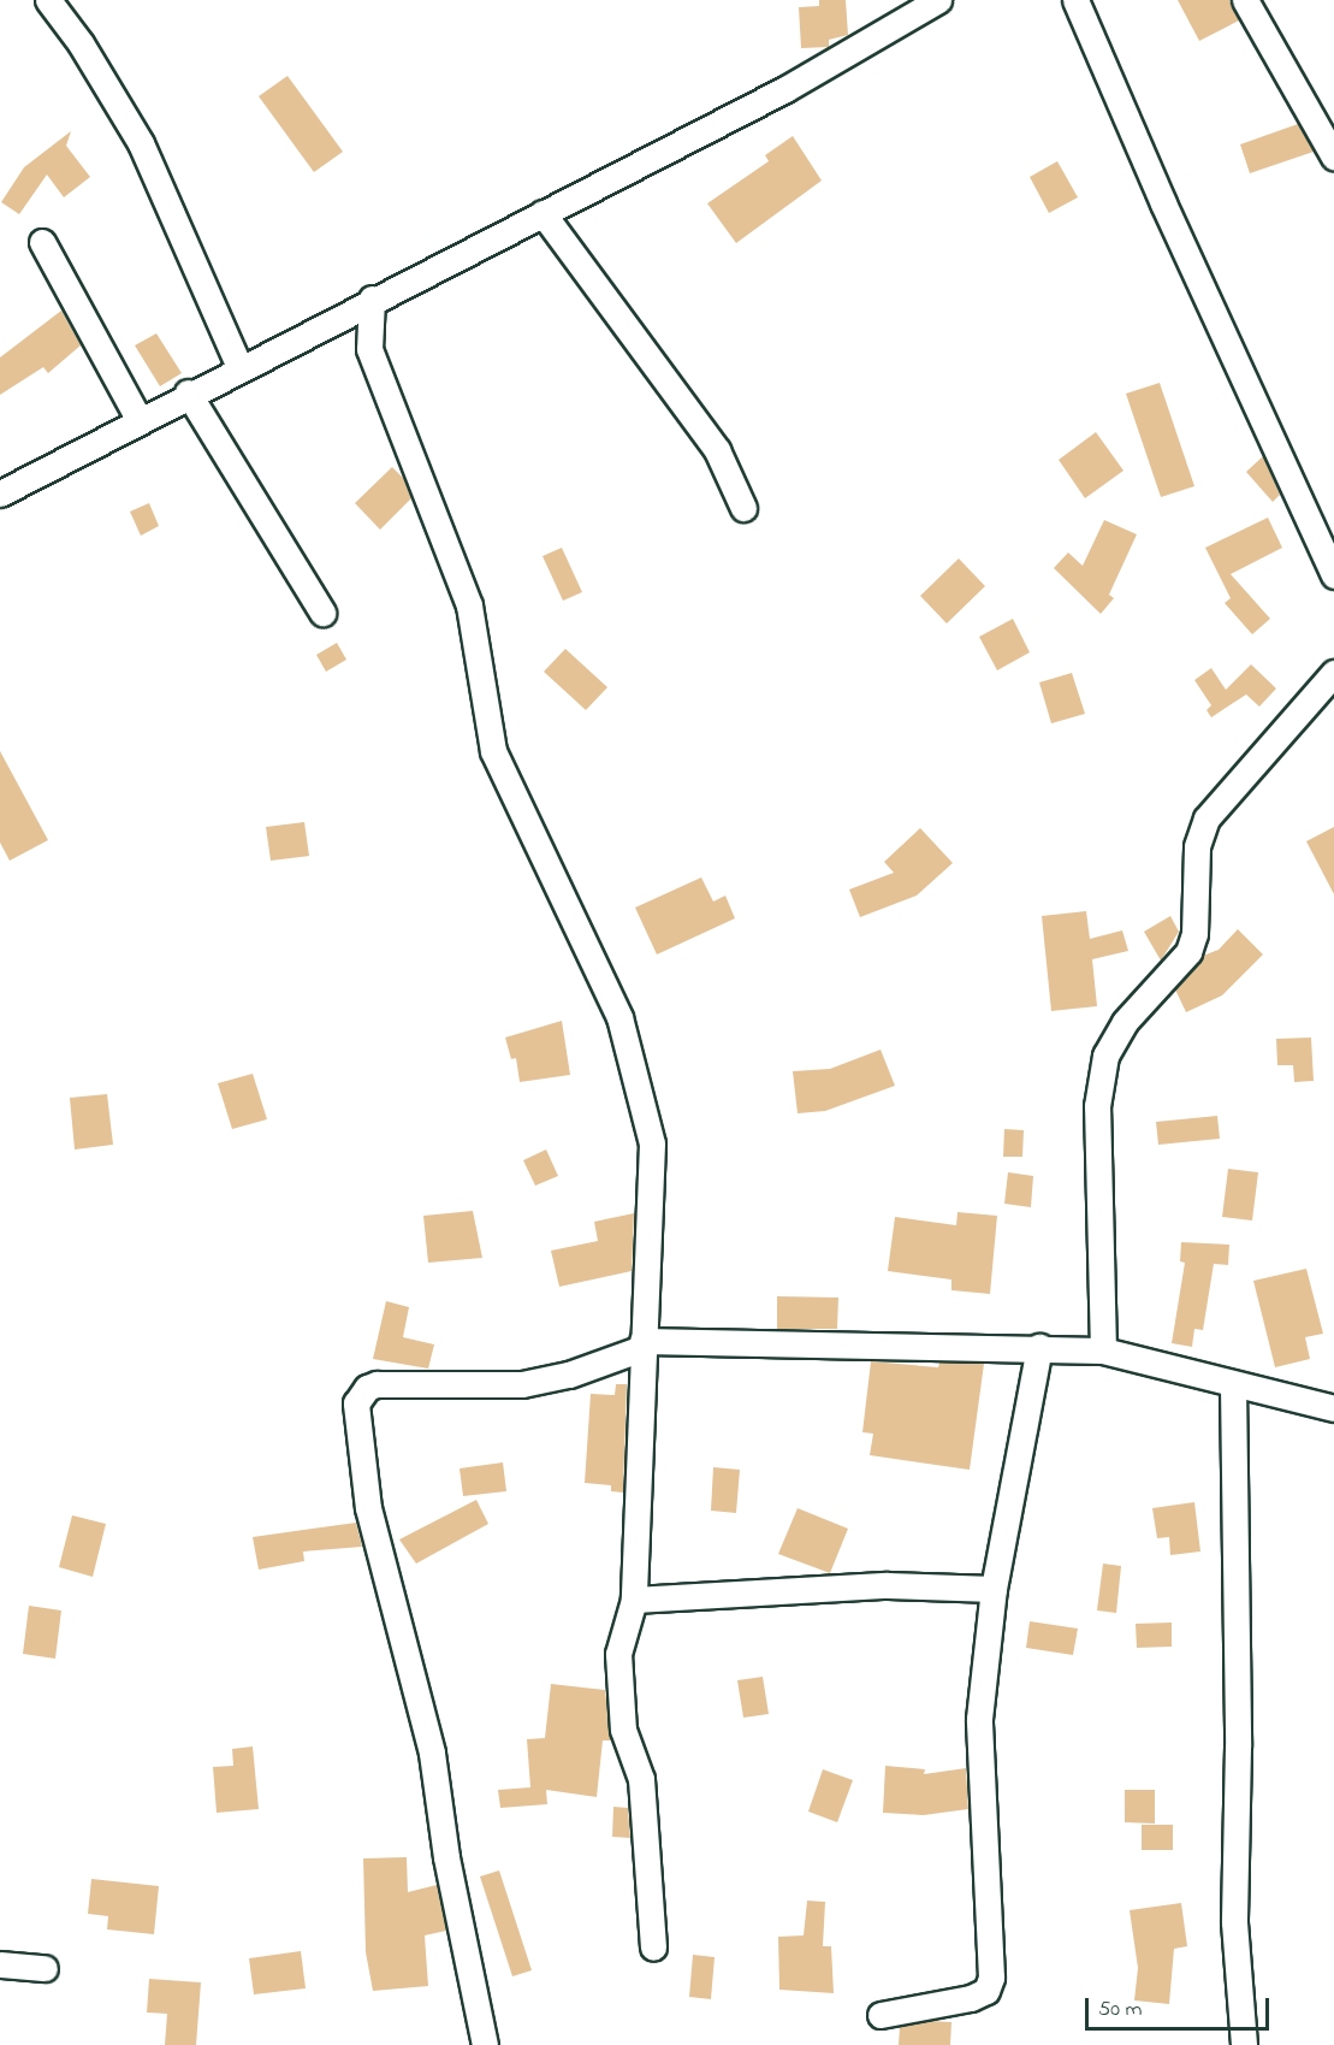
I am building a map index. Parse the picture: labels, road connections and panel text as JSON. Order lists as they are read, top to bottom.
{
  "scale_bar": "50 m"
}
